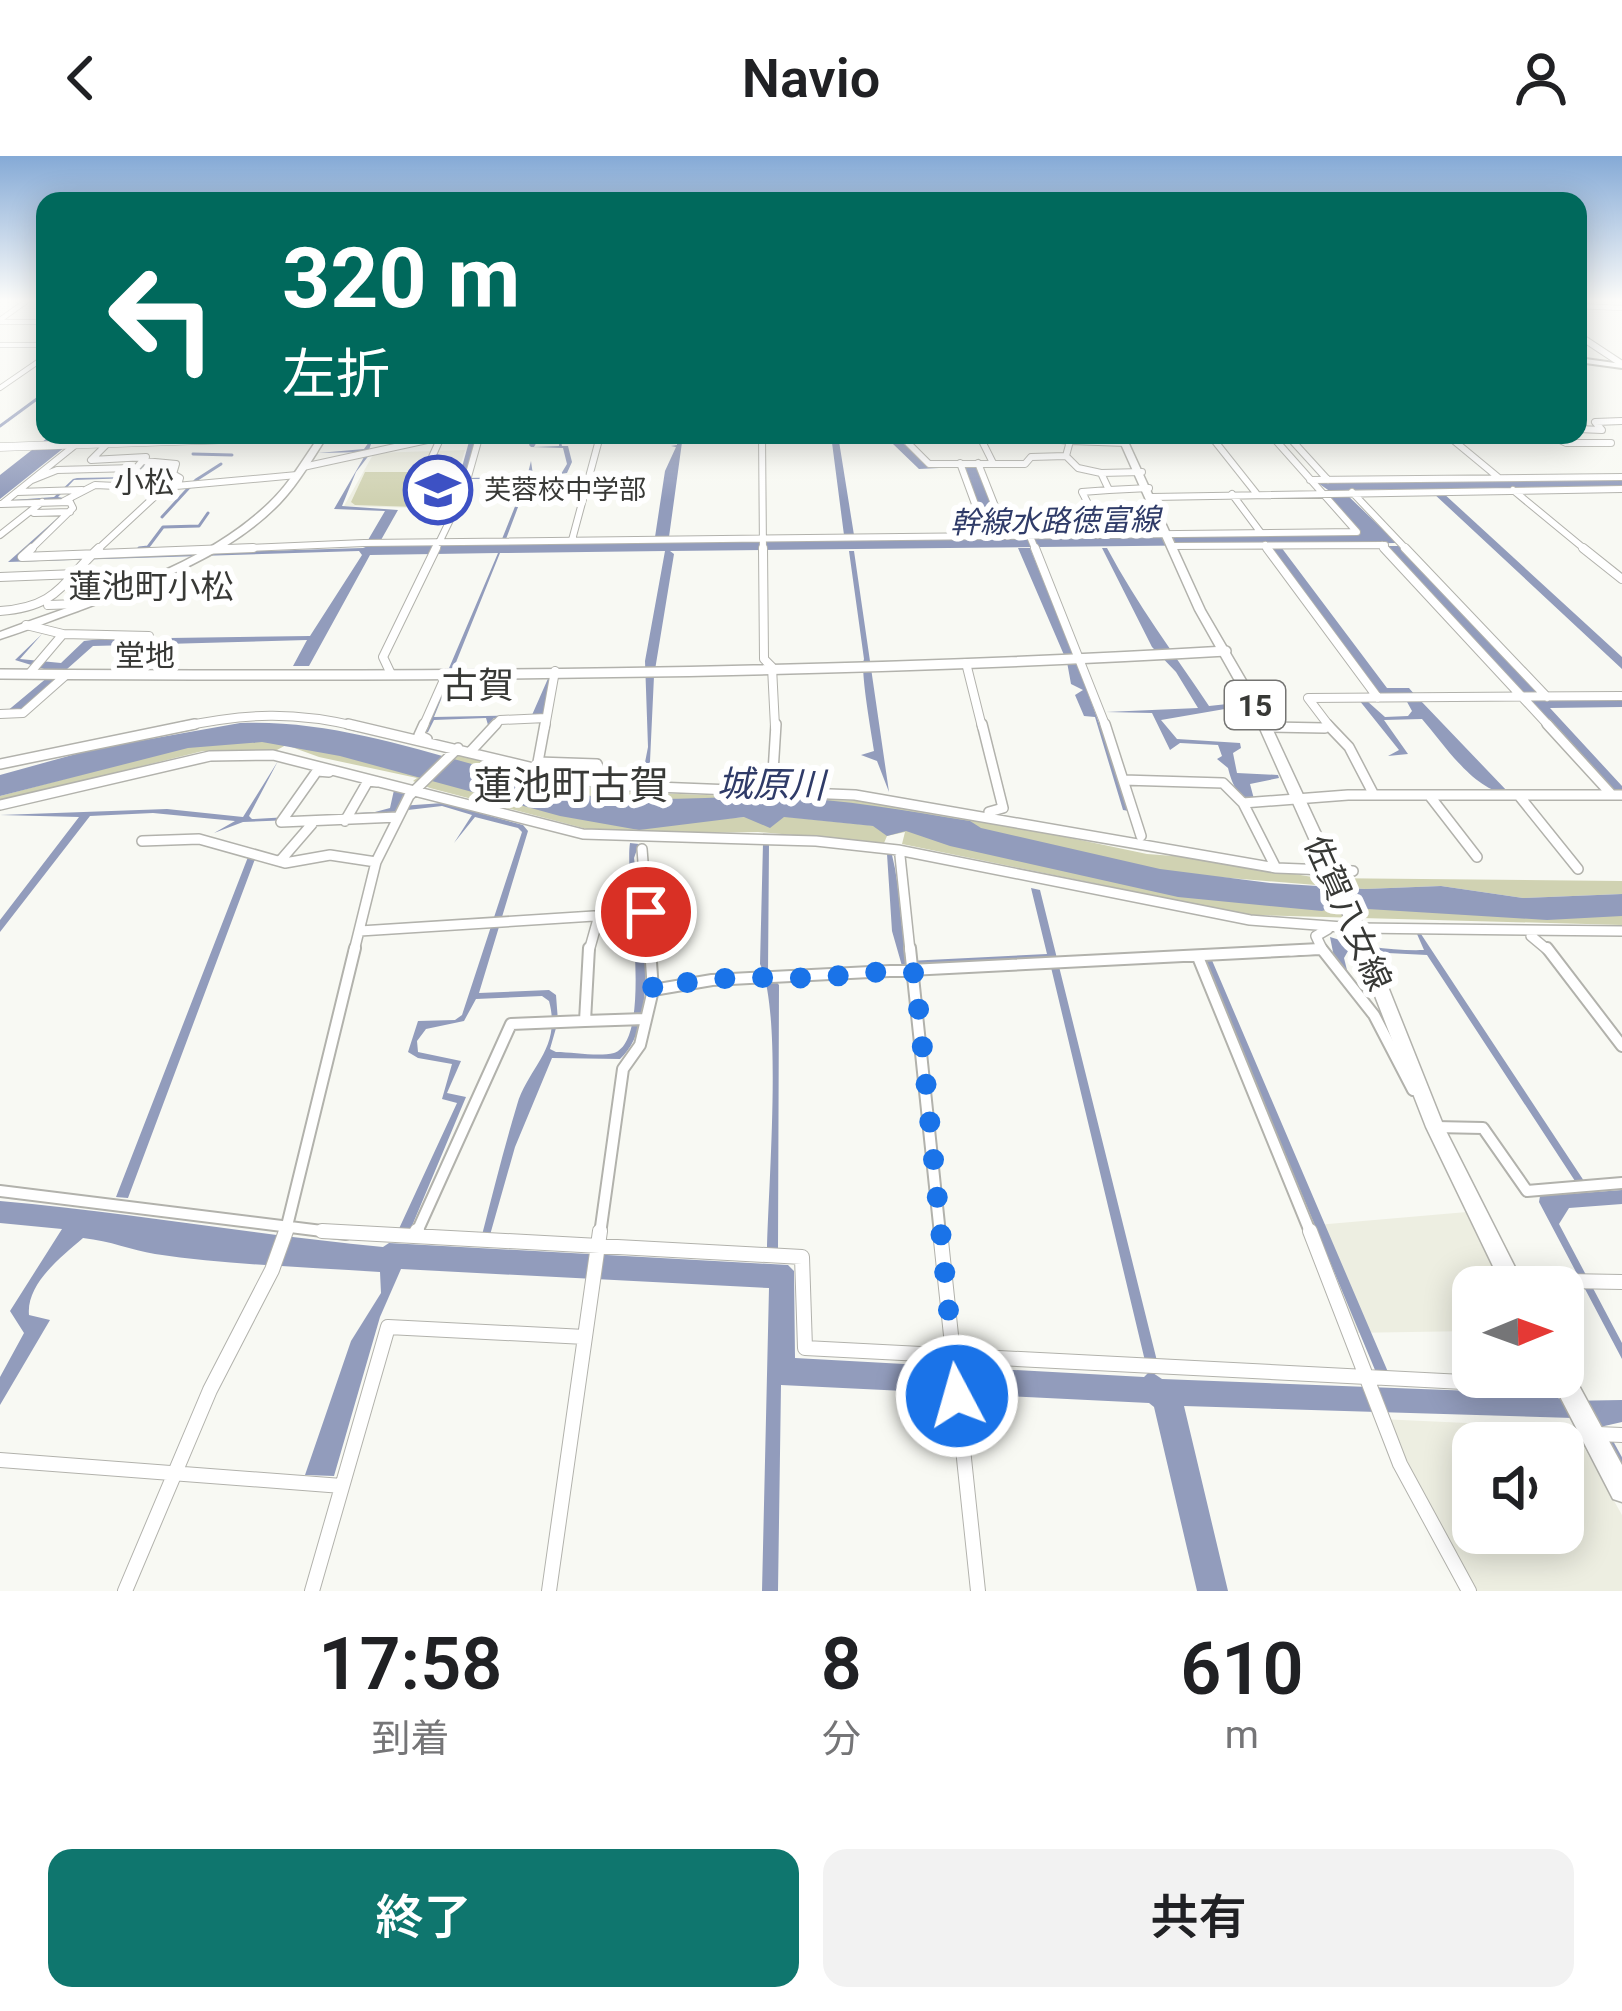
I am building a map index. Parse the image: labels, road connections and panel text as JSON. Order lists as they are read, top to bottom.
{
  "streets": {
    "main road": ["15", "佐賀八女線"]
  },
  "districts": [
    "小松",
    "蓮池町小松",
    "堂地",
    "古賀",
    "蓮池町古賀"
  ],
  "water": ["幹線水路徳富線", "城原川"],
  "places": {
    "school or university": ["芙蓉校中学部"]
  },
  "north": "right",
  "page": {
    "header": "Navio",
    "turn": ["320 m", "左折"],
    "eta": [
      "17:58",
      "到着",
      "8",
      "分",
      "610",
      "m"
    ],
    "buttons": ["終了", "共有"]
  }
}
